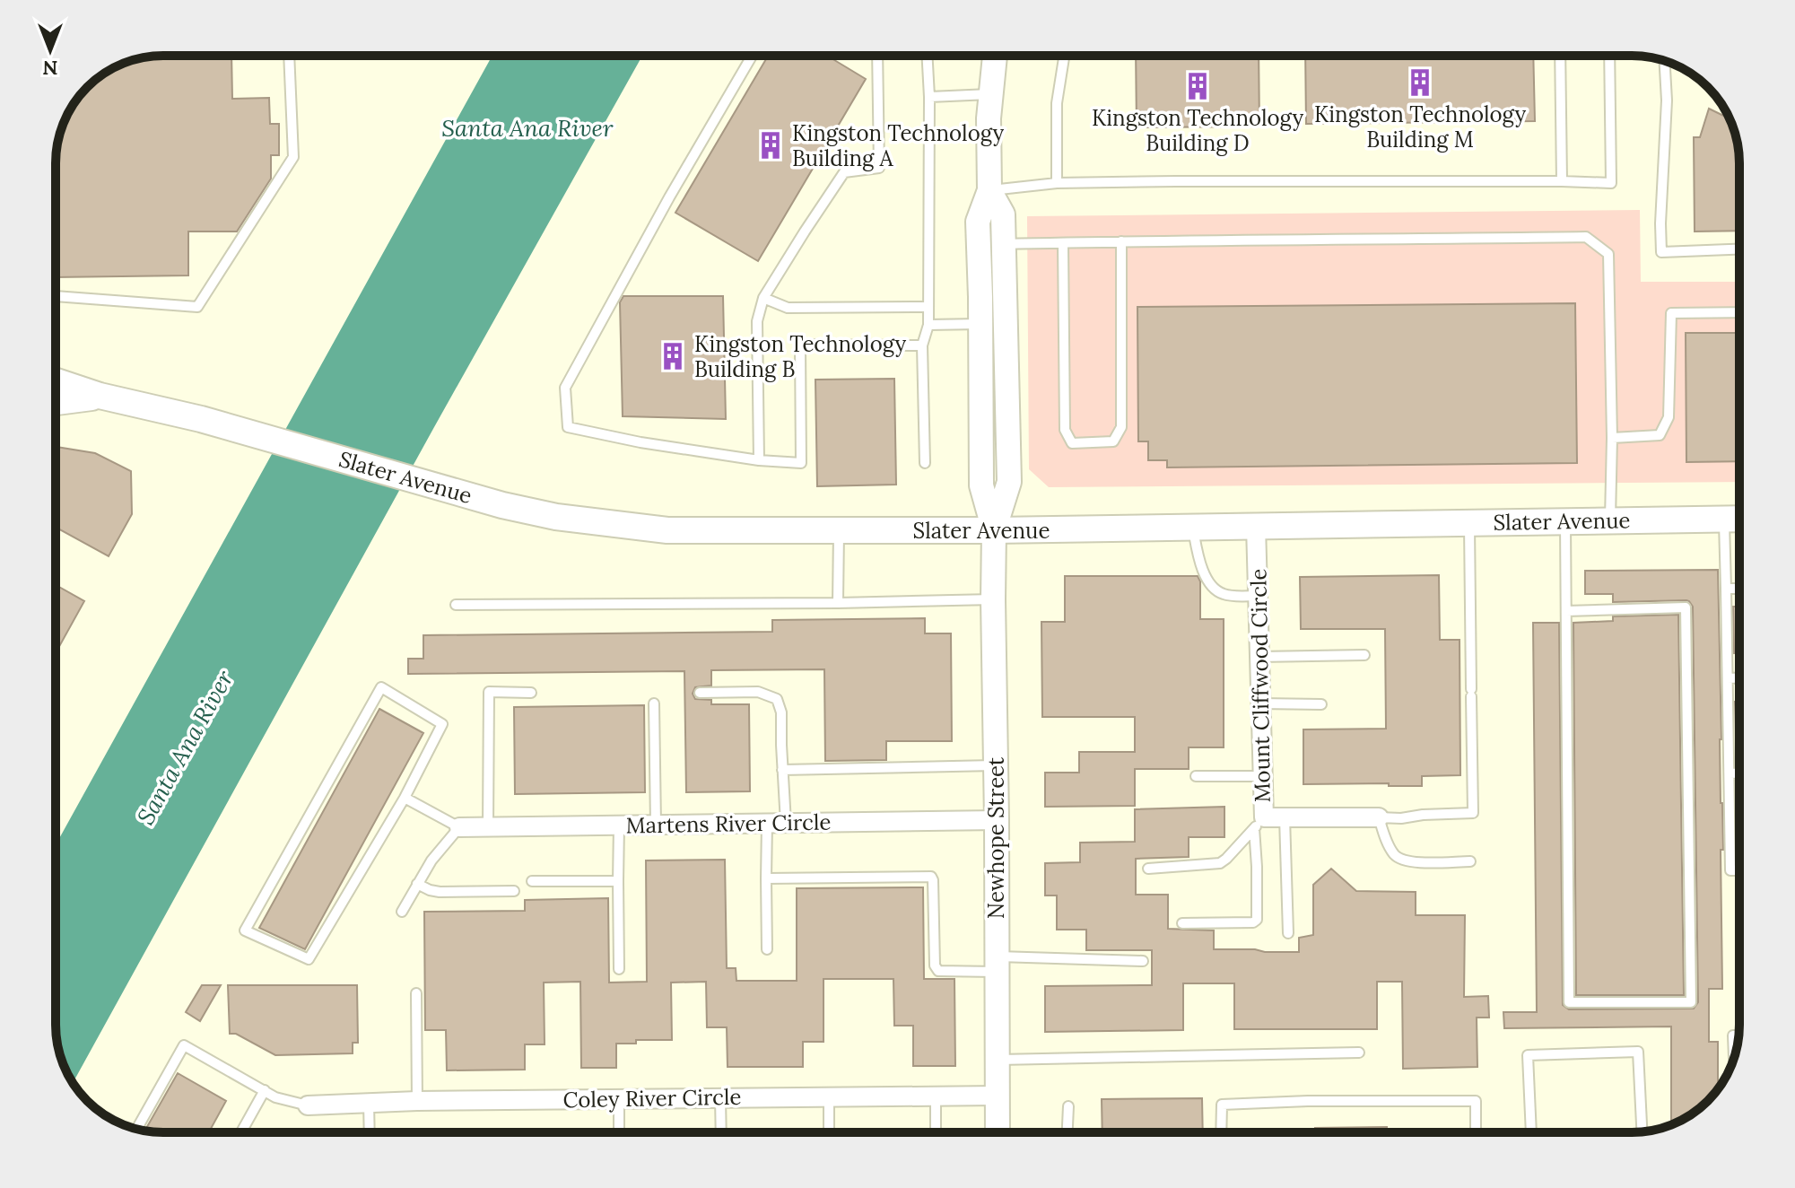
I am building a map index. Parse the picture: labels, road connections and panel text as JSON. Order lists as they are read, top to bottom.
{
  "streets": {
    "main road": ["Slater Avenue"],
    "street": [
      "Mount Cliffwood Circle",
      "Martens River Circle",
      "Newhope Street",
      "Coley River Circle"
    ]
  },
  "crossings": [
    ["Slater Avenue", "Mount Cliffwood Circle"],
    ["Slater Avenue", "Newhope Street"],
    ["Martens River Circle", "Newhope Street"],
    ["Newhope Street", "Coley River Circle"]
  ],
  "water": ["Santa Ana River"],
  "places": {
    "building": [
      "Kingston Technology Building M",
      "Kingston Technology Building D",
      "Kingston Technology Building A",
      "Kingston Technology Building B"
    ]
  },
  "north": "bottom"
}
